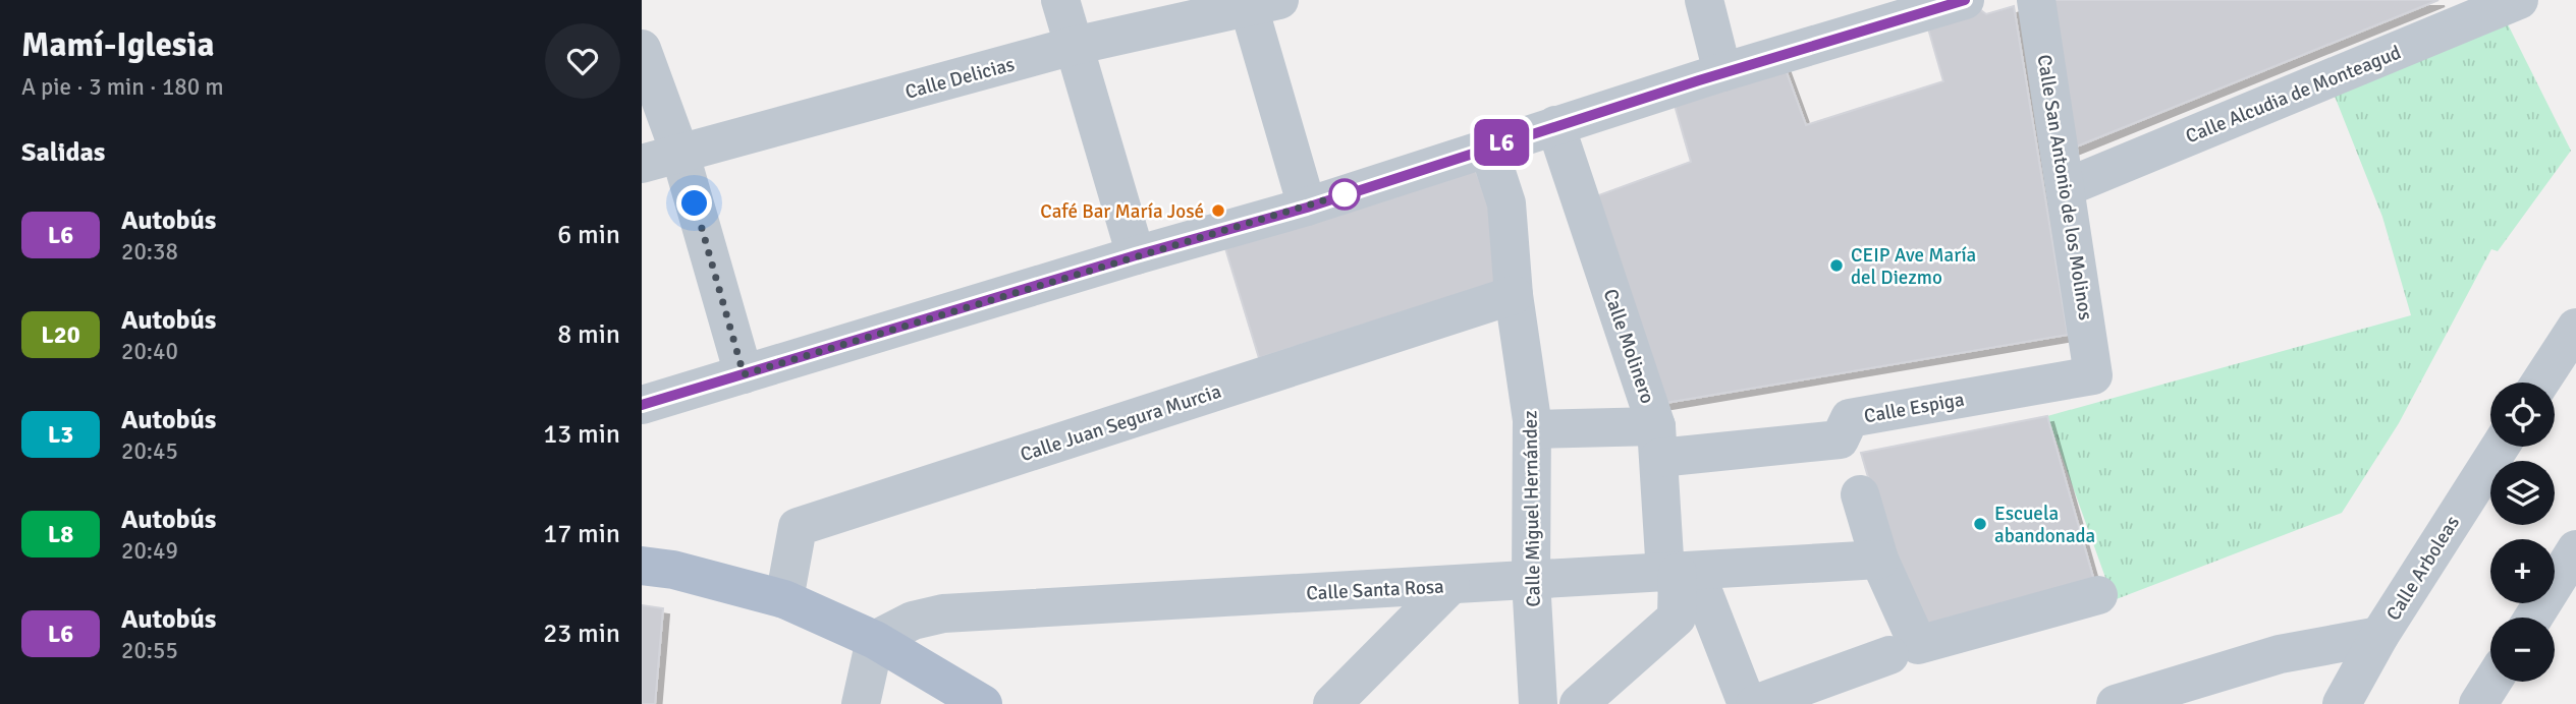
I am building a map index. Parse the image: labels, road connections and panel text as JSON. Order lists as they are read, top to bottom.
{
  "streets": {
    "street": [
      "Calle Delicias",
      "Calle Alcudia de Monteagud",
      "Calle San Antonio de los Molinos",
      "Calle Molinero",
      "Calle Espiga",
      "Calle Juan Segura Murcia",
      "Calle Miguel Hernández",
      "Calle Arboleas",
      "Calle Santa Rosa"
    ]
  },
  "crossings": [
    ["Calle Alcudia de Monteagud", "Calle San Antonio de los Molinos"],
    ["Calle San Antonio de los Molinos", "Calle Espiga"],
    ["Calle Molinero", "Calle Espiga"],
    ["Calle Molinero", "Calle Santa Rosa"],
    ["Calle Juan Segura Murcia", "Calle Miguel Hernández"],
    ["Calle Miguel Hernández", "Calle Santa Rosa"]
  ],
  "places": ["Café Bar María José", "CEIP Ave María del Diezmo", "Escuela abandonada"],
  "lines": ["bus line L6"],
  "page": {
    "heading": [
      ["Mamí-Iglesia", "A pie · 3 min · 180 m"],
      "Salidas"
    ],
    "on_map": "L6",
    "list": [
      {
        "mark": "L6",
        "name": "Autobús",
        "note": "20:38",
        "value": "6 min"
      },
      {
        "mark": "L20",
        "name": "Autobús",
        "note": "20:40",
        "value": "8 min"
      },
      {
        "mark": "L3",
        "name": "Autobús",
        "note": "20:45",
        "value": "13 min"
      },
      {
        "mark": "L8",
        "name": "Autobús",
        "note": "20:49",
        "value": "17 min"
      },
      {
        "mark": "L6",
        "name": "Autobús",
        "note": "20:55",
        "value": "23 min"
      }
    ],
    "map_buttons": ["+", "−"]
  }
}
